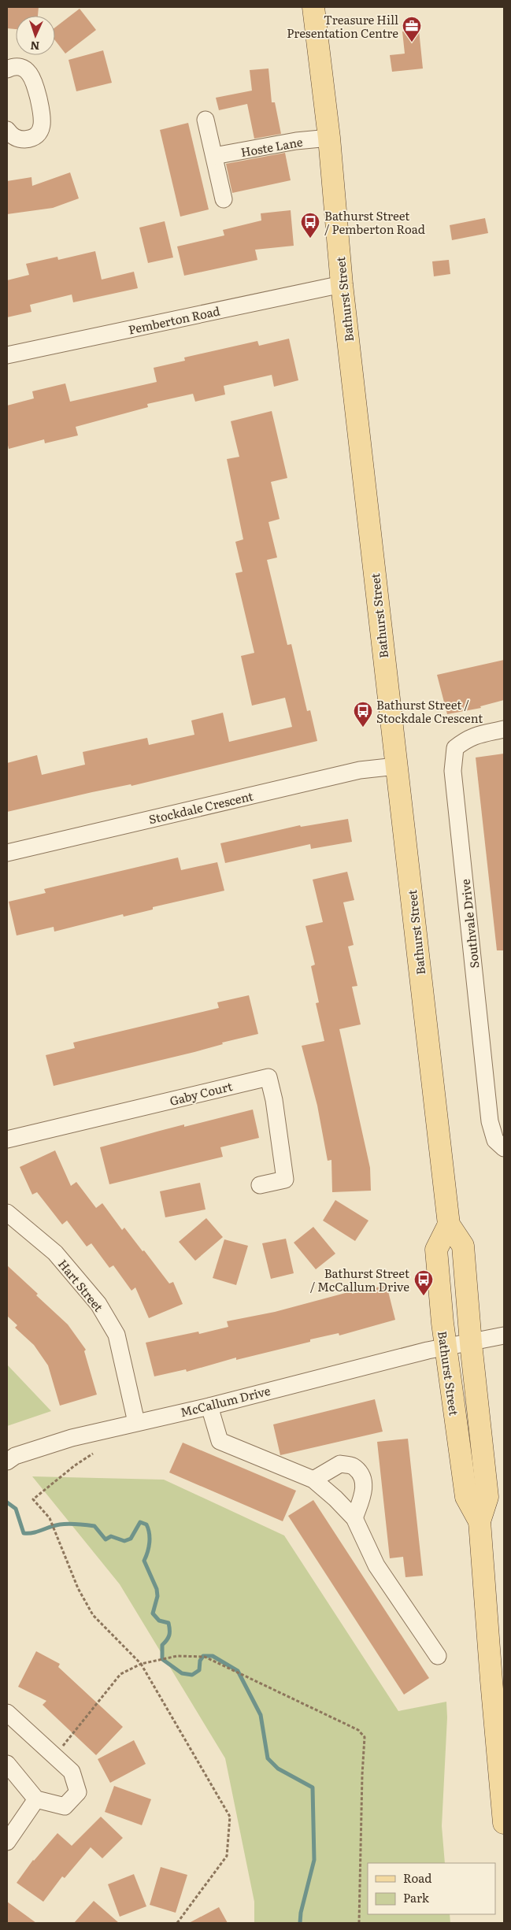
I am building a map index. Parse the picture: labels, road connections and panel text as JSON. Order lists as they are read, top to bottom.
{
  "streets": {
    "main road": ["Bathurst Street"],
    "street": [
      "Hoste Lane",
      "Pemberton Road",
      "Stockdale Crescent",
      "Southvale Drive",
      "Gaby Court",
      "Hart Street",
      "McCallum Drive"
    ]
  },
  "crossings": [
    ["Hoste Lane", "Bathurst Street"],
    ["Bathurst Street", "Pemberton Road"],
    ["Bathurst Street", "Stockdale Crescent"],
    ["Bathurst Street", "McCallum Drive"],
    ["Hart Street", "McCallum Drive"]
  ],
  "places": {
    "office": ["Treasure Hill Presentation Centre"],
    "bus stop": ["Bathurst Street / Pemberton Road", "Bathurst Street / Stockdale Crescent", "Bathurst Street / McCallum Drive"]
  },
  "legend": ["Road", "Park"],
  "north": "bottom"
}
